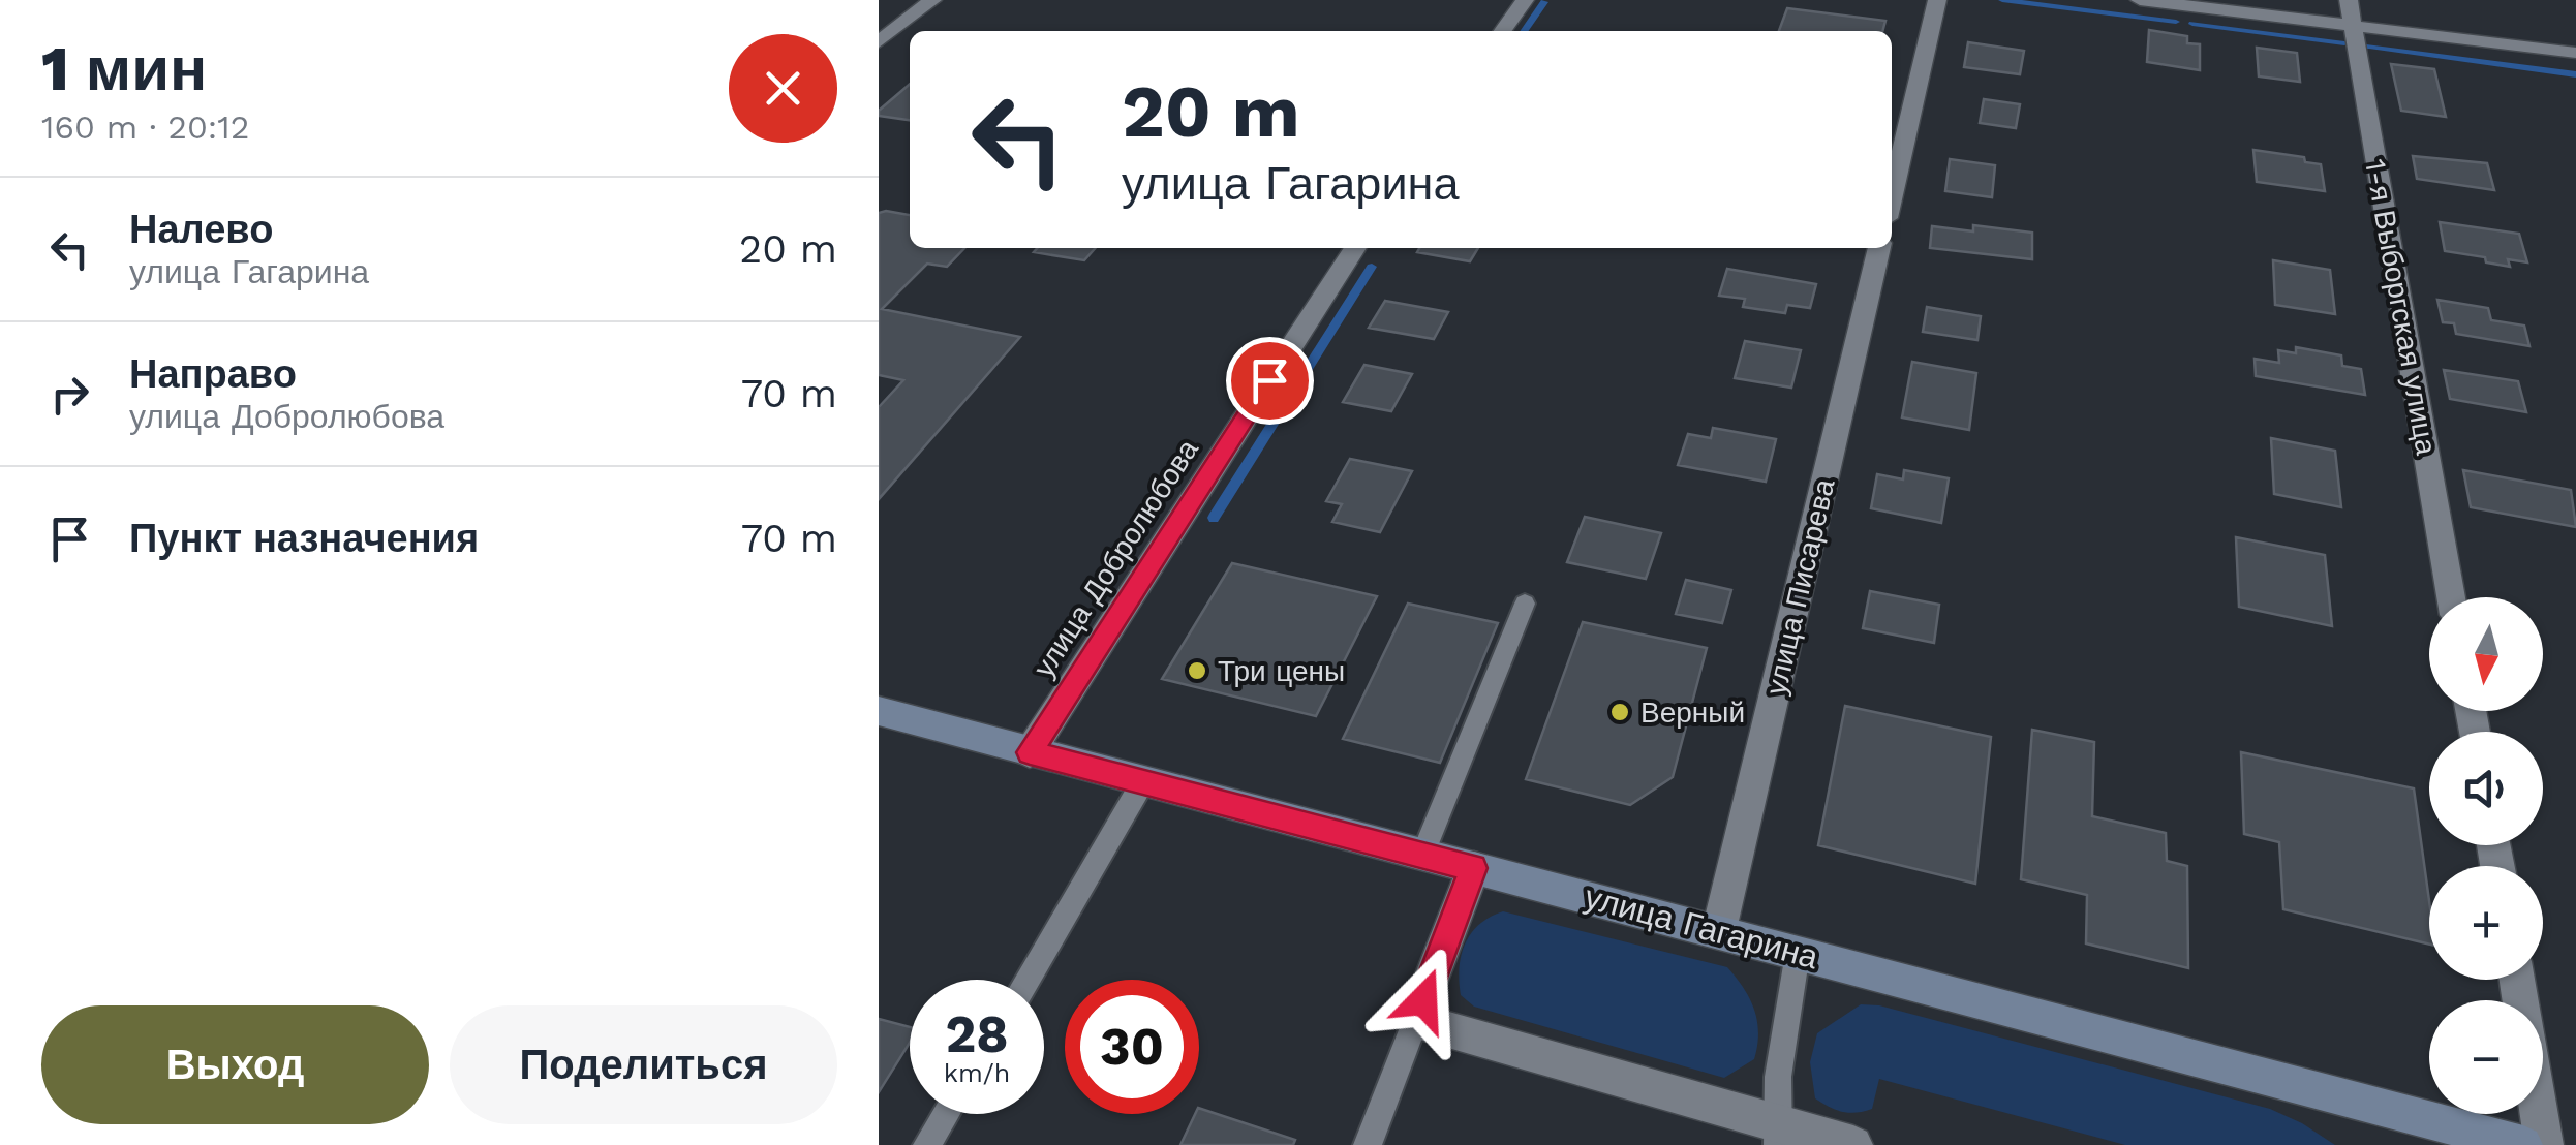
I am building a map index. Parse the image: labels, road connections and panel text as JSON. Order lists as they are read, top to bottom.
{
  "streets": {
    "main road": ["улица Гагарина"],
    "street": ["1-я Выборгская улица", "улица Добролюбова", "улица Писарева"]
  },
  "crossings": [
    ["улица Добролюбова", "улица Гагарина"],
    ["улица Писарева", "улица Гагарина"]
  ],
  "places": ["Три цены", "Верный"],
  "north": "bottom",
  "page": {
    "heading": ["1 мин", "160 m · 20:12"],
    "turn": ["20 m", "улица Гагарина"],
    "list": [
      {
        "name": "Налево",
        "note": "улица Гагарина",
        "value": "20 m"
      },
      {
        "name": "Направо",
        "note": "улица Добролюбова",
        "value": "70 m"
      },
      {
        "name": "Пункт назначения",
        "value": "70 m"
      }
    ],
    "map_buttons": ["+", "−"],
    "speed": "28 km/h",
    "limit": "30",
    "buttons": ["Выход", "Поделиться"]
  }
}
